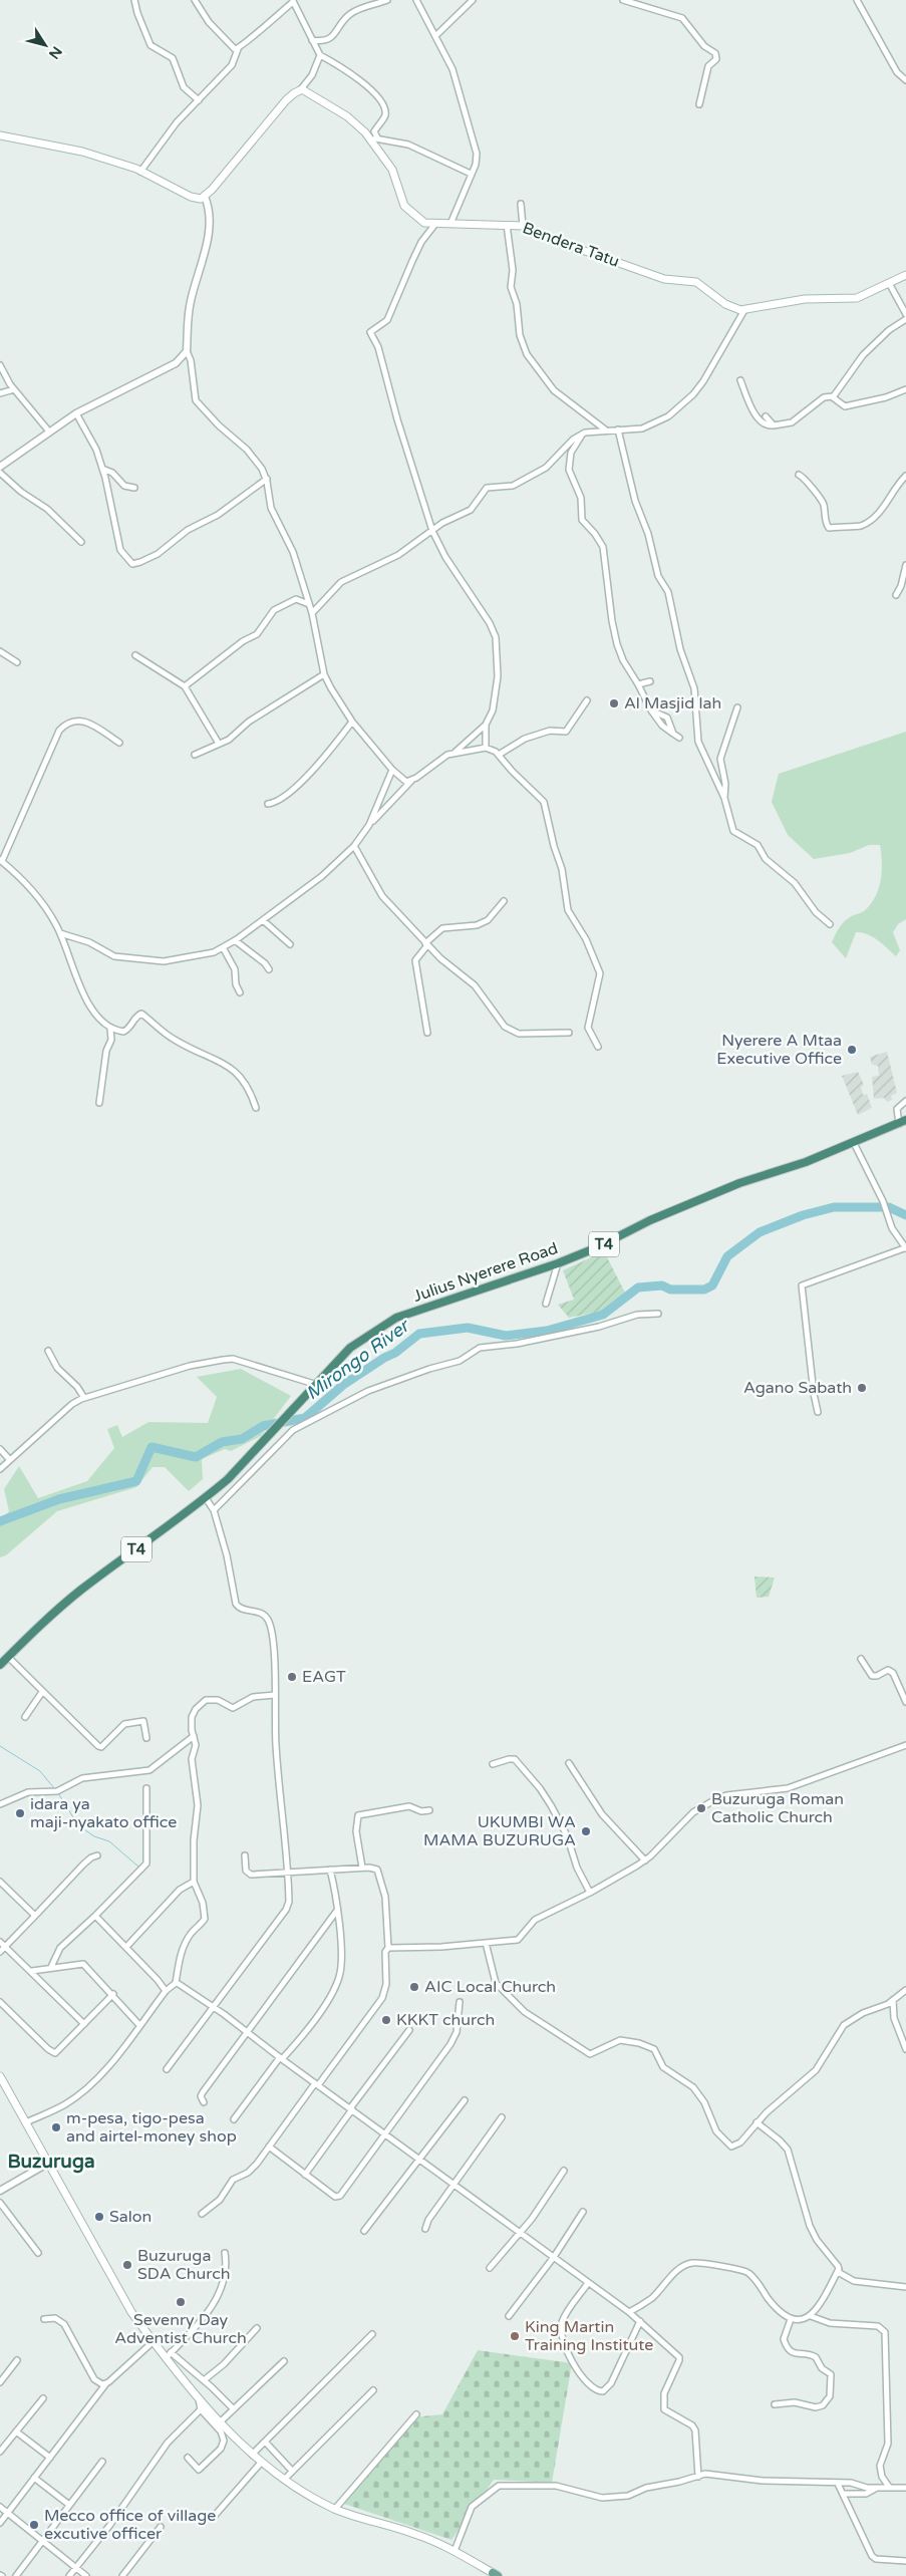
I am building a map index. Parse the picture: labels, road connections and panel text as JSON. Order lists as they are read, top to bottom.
{
  "streets": {
    "highway": ["T4", "Julius Nyerere Road"],
    "main road": ["Bendera Tatu"]
  },
  "districts": ["Buzuruga"],
  "water": ["Mirongo River"],
  "places": [
    "Al Masjid lah",
    "Nyerere A Mtaa Executive Office",
    "Agano Sabath",
    "EAGT",
    "Buzuruga Roman Catholic Church",
    "idara ya maji-nyakato office",
    "UKUMBI WA MAMA BUZURUGA",
    "AIC Local Church",
    "KKKT church",
    "m-pesa, tigo-pesa and airtel-money shop",
    "Salon",
    "Buzuruga SDA Church",
    "Sevenry Day Adventist Church",
    "King Martin Training Institute",
    "Mecco office of village excutive officer"
  ],
  "north": "bottom right"
}
